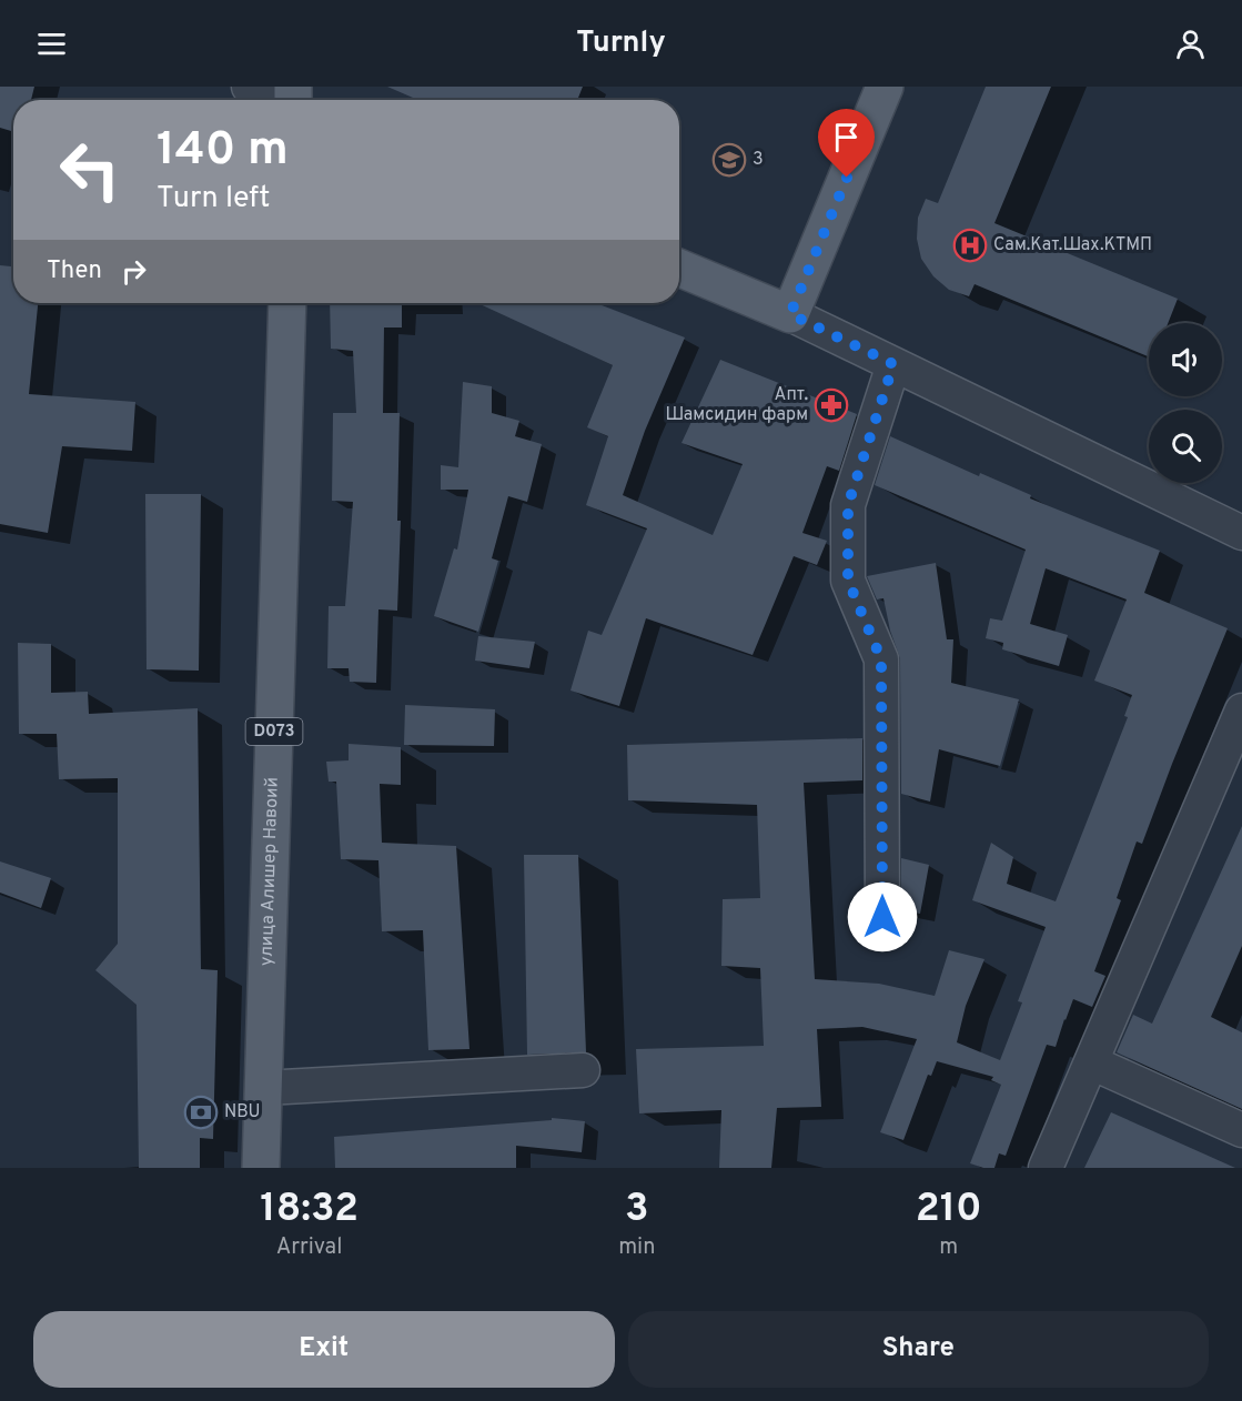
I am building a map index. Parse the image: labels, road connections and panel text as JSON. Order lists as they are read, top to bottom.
{
  "streets": {
    "main road": ["D073", "улица Алишер Навоий"]
  },
  "places": {
    "school or university": ["3"],
    "hospital": ["Сам.Кат.Шах.КТМП"],
    "pharmacy": ["Апт. Шамсидин фарм"],
    "bank": ["NBU"]
  },
  "page": {
    "header": "Turnly",
    "turn": ["140 m", "Turn left"],
    "then": "Then",
    "eta": [
      "18:32",
      "Arrival",
      "3",
      "min",
      "210",
      "m"
    ],
    "buttons": ["Exit", "Share"]
  }
}
